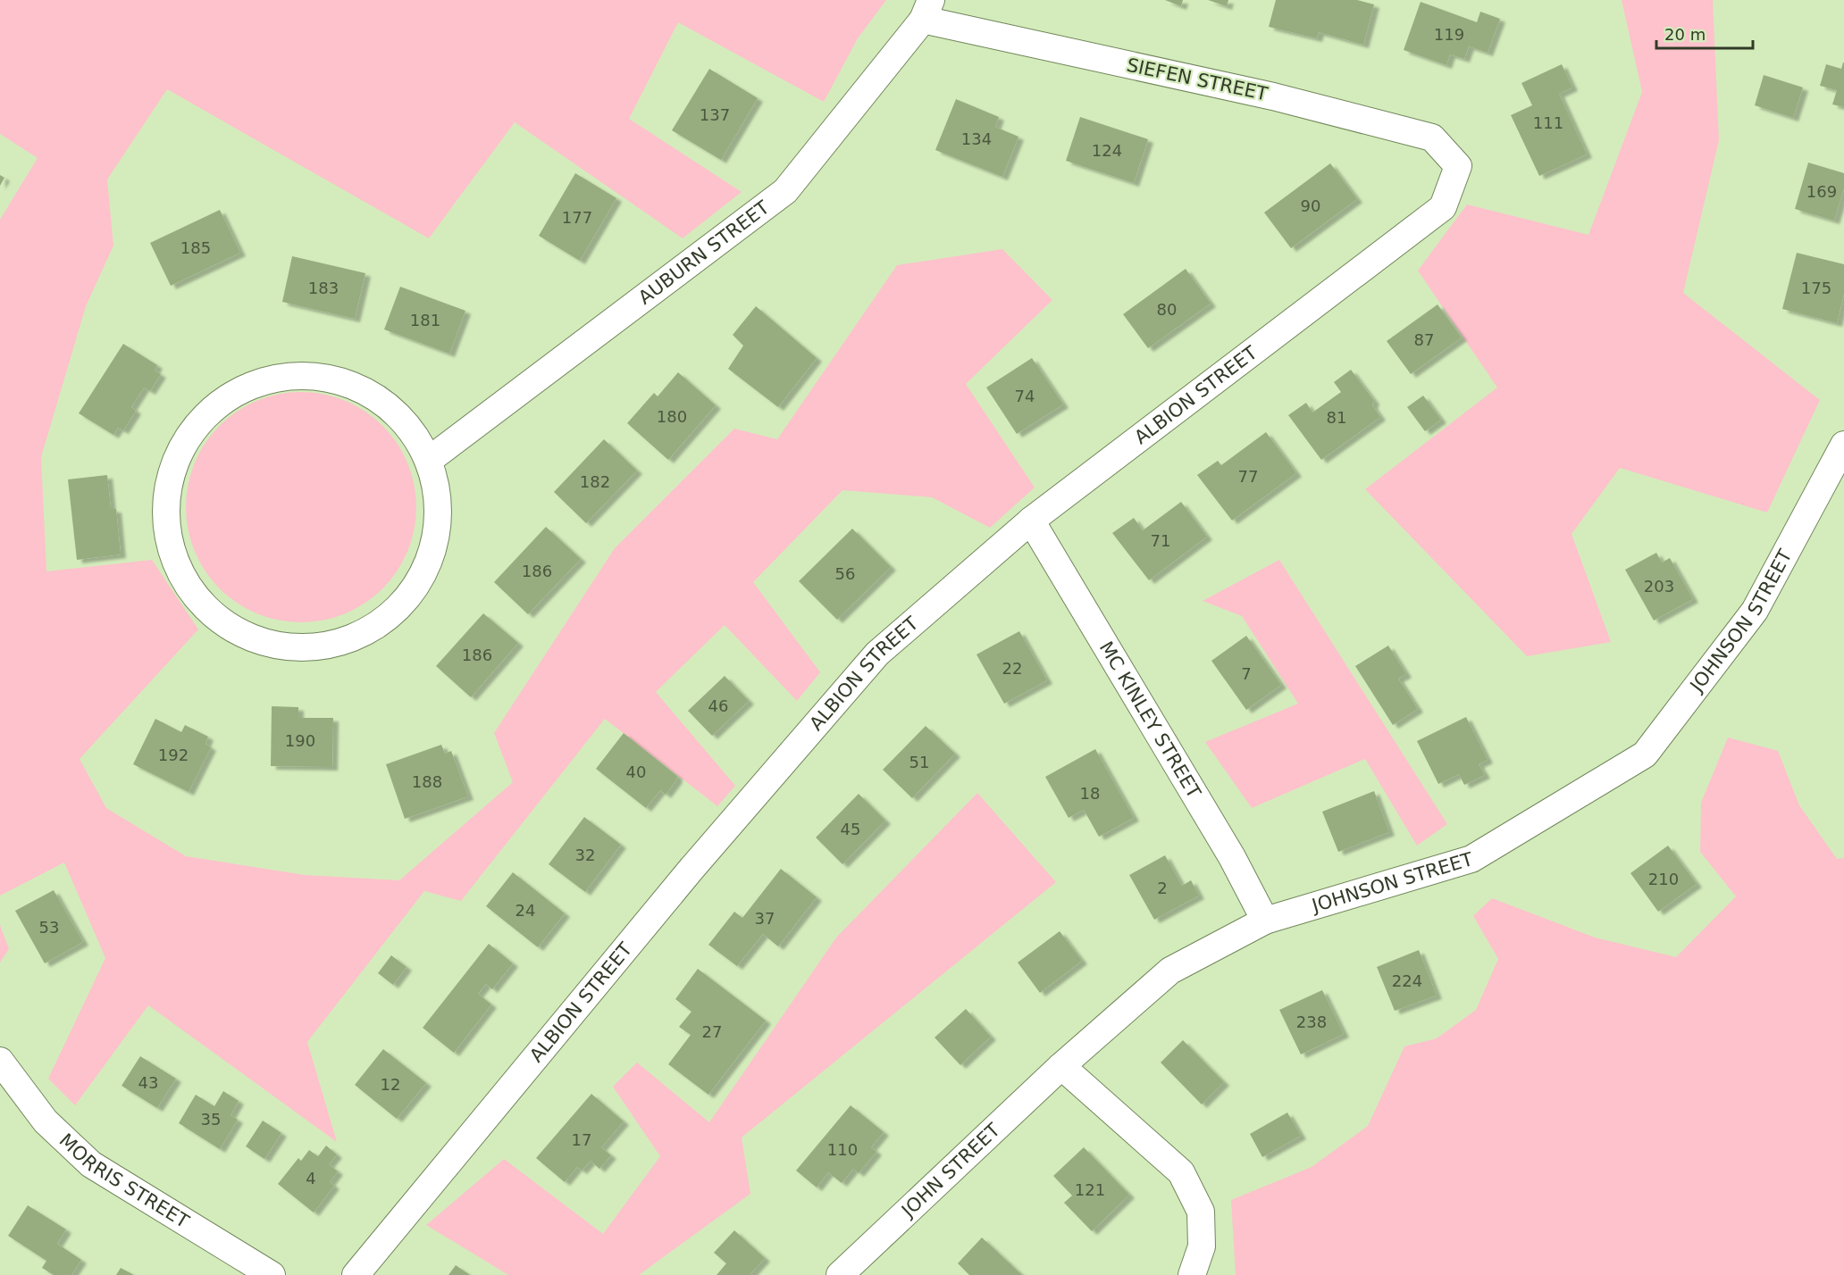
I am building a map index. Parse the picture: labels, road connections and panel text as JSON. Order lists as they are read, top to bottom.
{
  "streets": {
    "street": [
      "SIEFEN STREET",
      "AUBURN STREET",
      "ALBION STREET",
      "JOHNSON STREET",
      "MC KINLEY STREET",
      "JOHN STREET",
      "MORRIS STREET"
    ]
  },
  "crossings": [
    ["SIEFEN STREET", "AUBURN STREET"],
    ["SIEFEN STREET", "ALBION STREET"],
    ["ALBION STREET", "MC KINLEY STREET"],
    ["JOHNSON STREET", "MC KINLEY STREET"],
    ["JOHNSON STREET", "JOHN STREET"]
  ],
  "house_numbers": [
    "119",
    "137",
    "111",
    "134",
    "124",
    "169",
    "90",
    "177",
    "185",
    "183",
    "175",
    "80",
    "181",
    "87",
    "74",
    "180",
    "81",
    "77",
    "182",
    "71",
    "186",
    "56",
    "203",
    "186",
    "22",
    "7",
    "46",
    "190",
    "192",
    "51",
    "40",
    "188",
    "18",
    "45",
    "32",
    "210",
    "2",
    "24",
    "37",
    "53",
    "224",
    "238",
    "27",
    "43",
    "12",
    "35",
    "17",
    "110",
    "4",
    "121"
  ],
  "scale_bar": "20 m"
}
